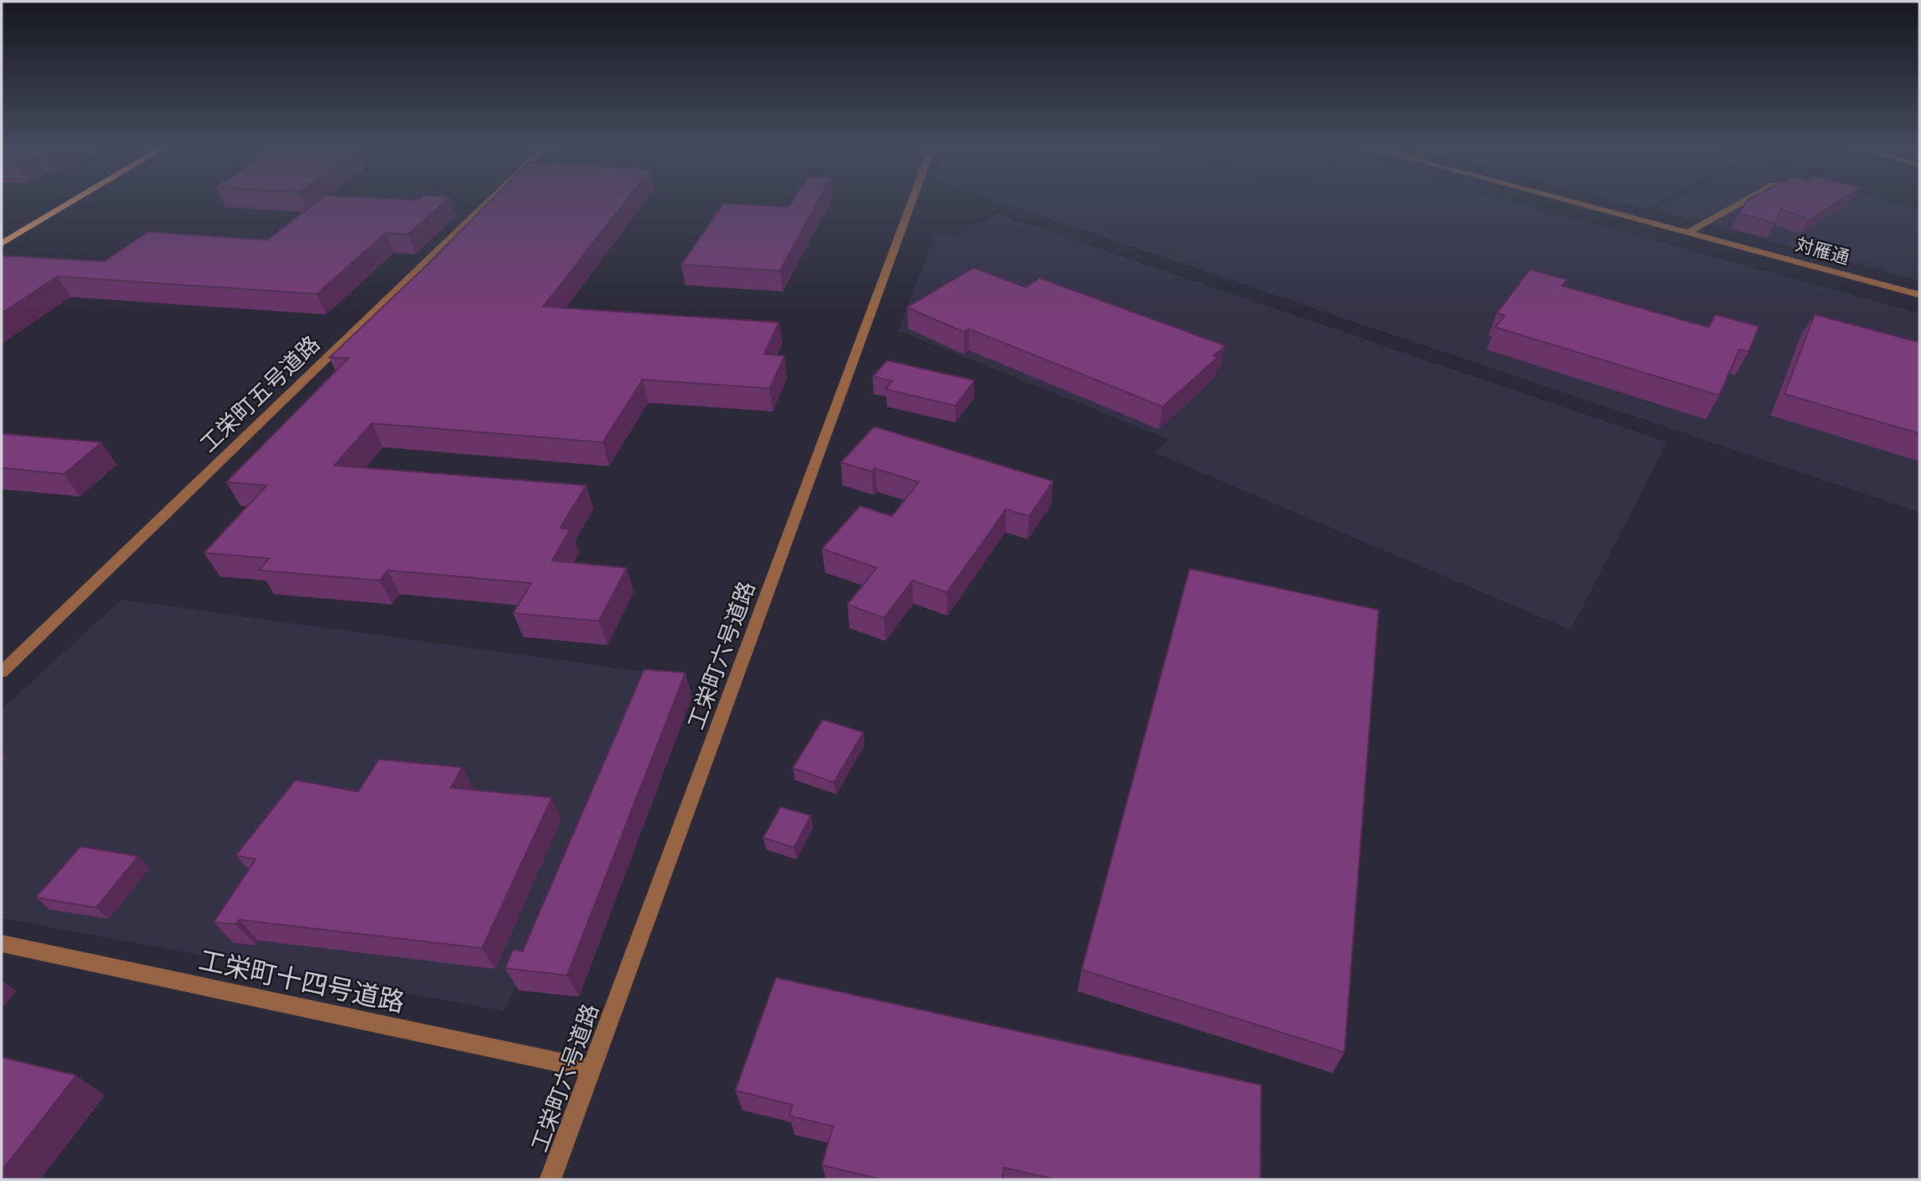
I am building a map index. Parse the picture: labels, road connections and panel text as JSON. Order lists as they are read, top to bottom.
{
  "streets": {
    "street": [
      "対雁通",
      "工栄町五号道路",
      "工栄町六号道路",
      "工栄町十四号道路"
    ]
  },
  "crossings": [
    ["工栄町六号道路", "工栄町十四号道路"]
  ]
}
